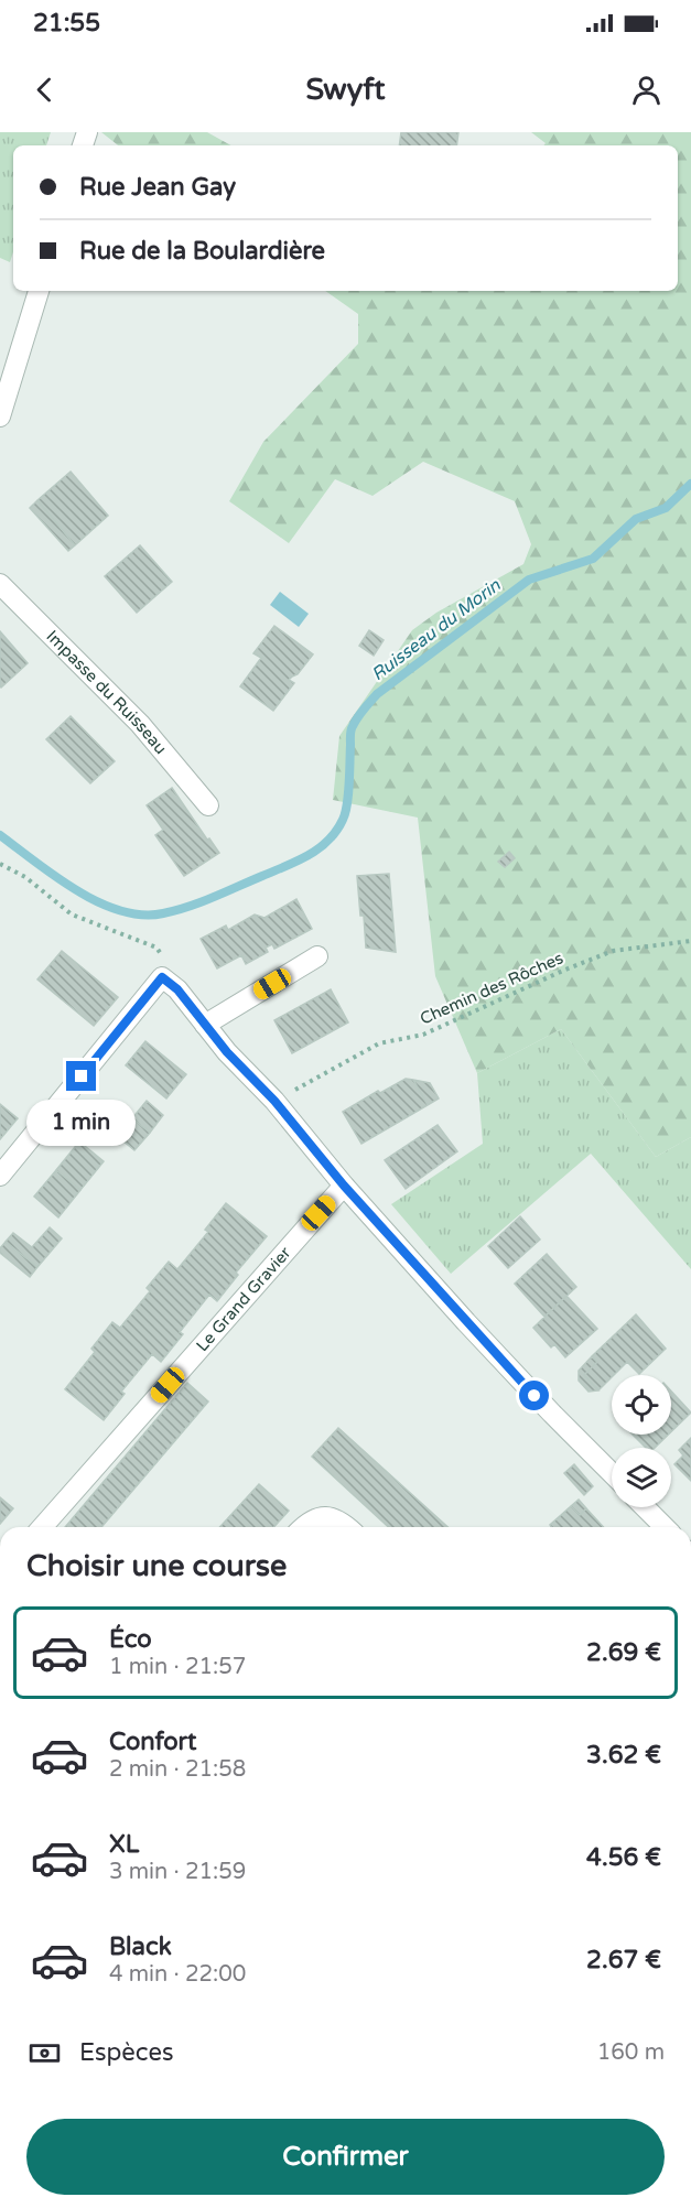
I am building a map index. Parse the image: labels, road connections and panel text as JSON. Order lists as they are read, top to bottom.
{
  "streets": {
    "street": ["Impasse du Ruisseau", "Le Grand Gravier"],
    "path": ["Chemin des Rôches"]
  },
  "water": ["Ruisseau du Morin"],
  "page": {
    "status": "21:55",
    "header": "Swyft",
    "banner": ["Rue Jean Gay", "Rue de la Boulardière"],
    "bubble": "1 min",
    "heading": "Choisir une course",
    "list": [
      {
        "name": "Éco",
        "note": "1 min · 21:57",
        "value": "2.69 €"
      },
      {
        "name": "Confort",
        "note": "2 min · 21:58",
        "value": "3.62 €"
      },
      {
        "name": "XL",
        "note": "3 min · 21:59",
        "value": "4.56 €"
      },
      {
        "name": "Black",
        "note": "4 min · 22:00",
        "value": "2.67 €"
      }
    ],
    "pay": ["Espèces", "160 m"],
    "buttons": "Confirmer"
  }
}
